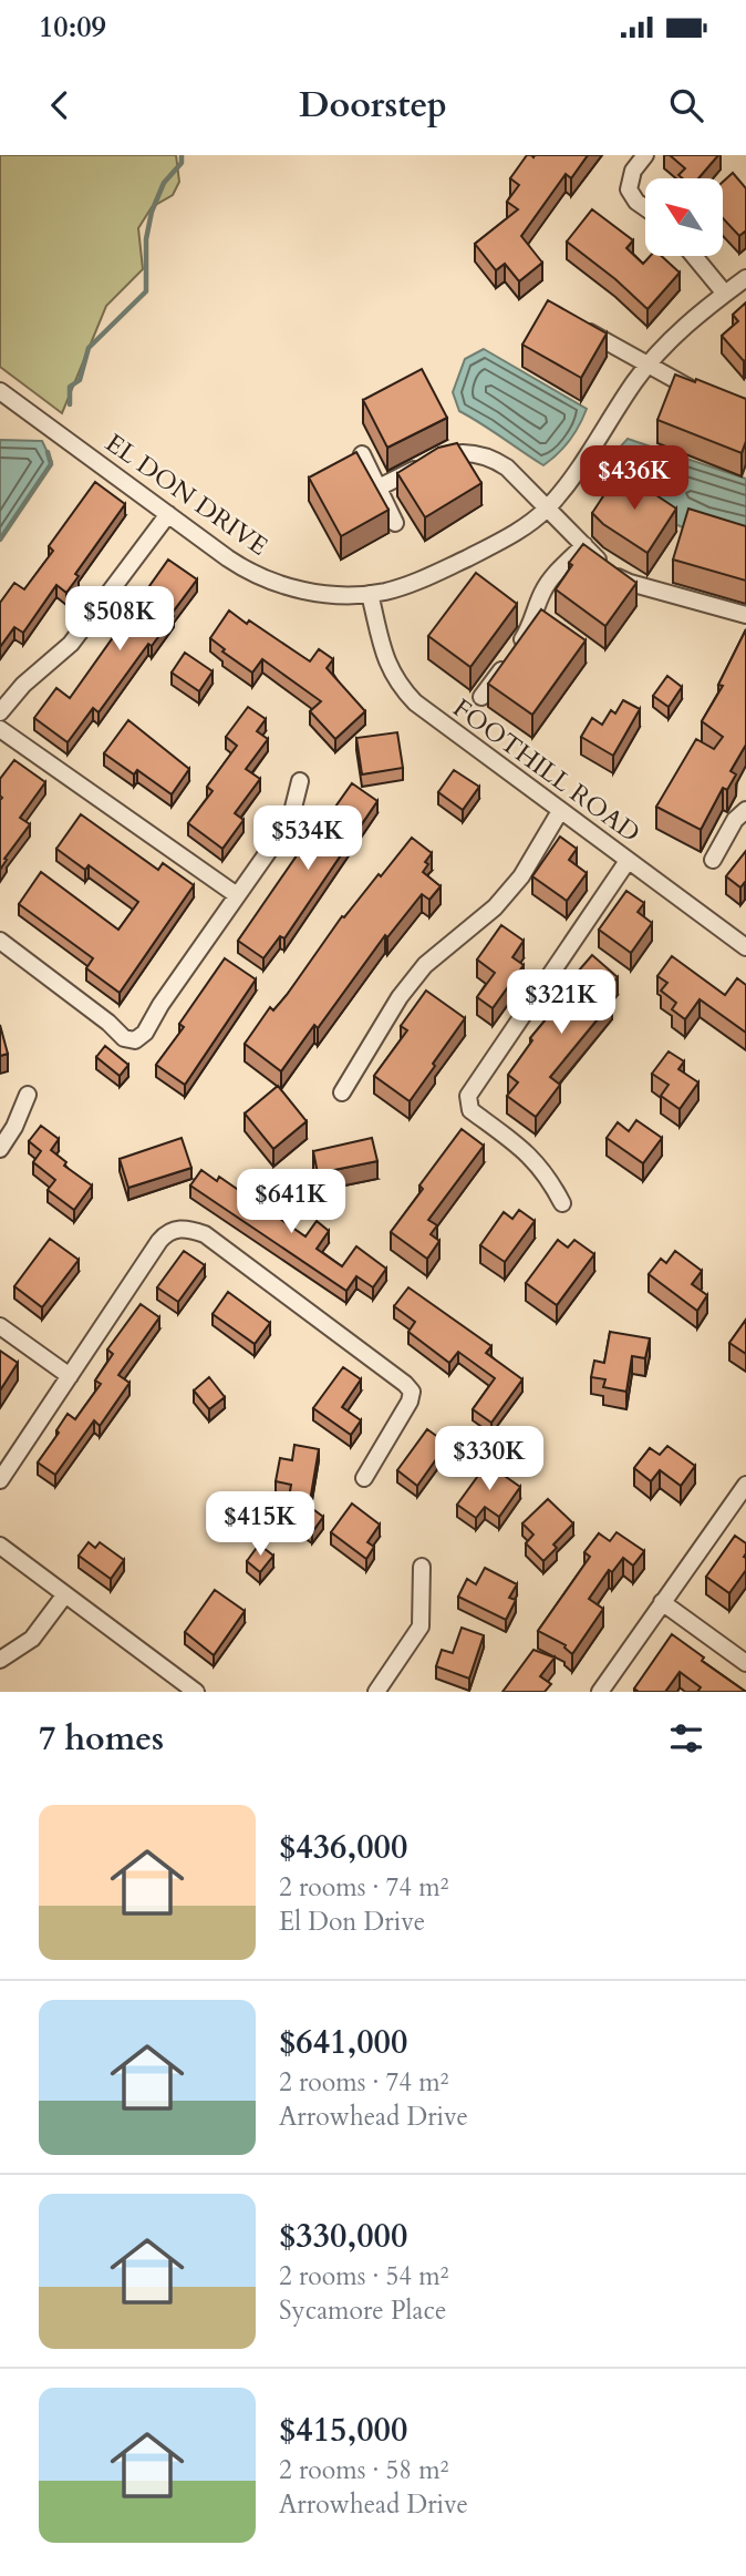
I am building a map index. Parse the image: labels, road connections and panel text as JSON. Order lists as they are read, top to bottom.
{
  "streets": {
    "street": ["EL DON DRIVE", "FOOTHILL ROAD"]
  },
  "crossings": [
    ["EL DON DRIVE", "FOOTHILL ROAD"]
  ],
  "north": "top left",
  "page": {
    "status": "10:09",
    "header": "Doorstep",
    "price": [
      "$436K",
      "$508K",
      "$534K",
      "$321K",
      "$641K",
      "$330K",
      "$415K"
    ],
    "heading": "7 homes",
    "list": [
      {
        "name": "$436,000",
        "note": "2 rooms · 74 m² · El Don Drive"
      },
      {
        "name": "$641,000",
        "note": "2 rooms · 74 m² · Arrowhead Drive"
      },
      {
        "name": "$330,000",
        "note": "2 rooms · 54 m² · Sycamore Place"
      },
      {
        "name": "$415,000",
        "note": "2 rooms · 58 m² · Arrowhead Drive"
      }
    ]
  }
}
